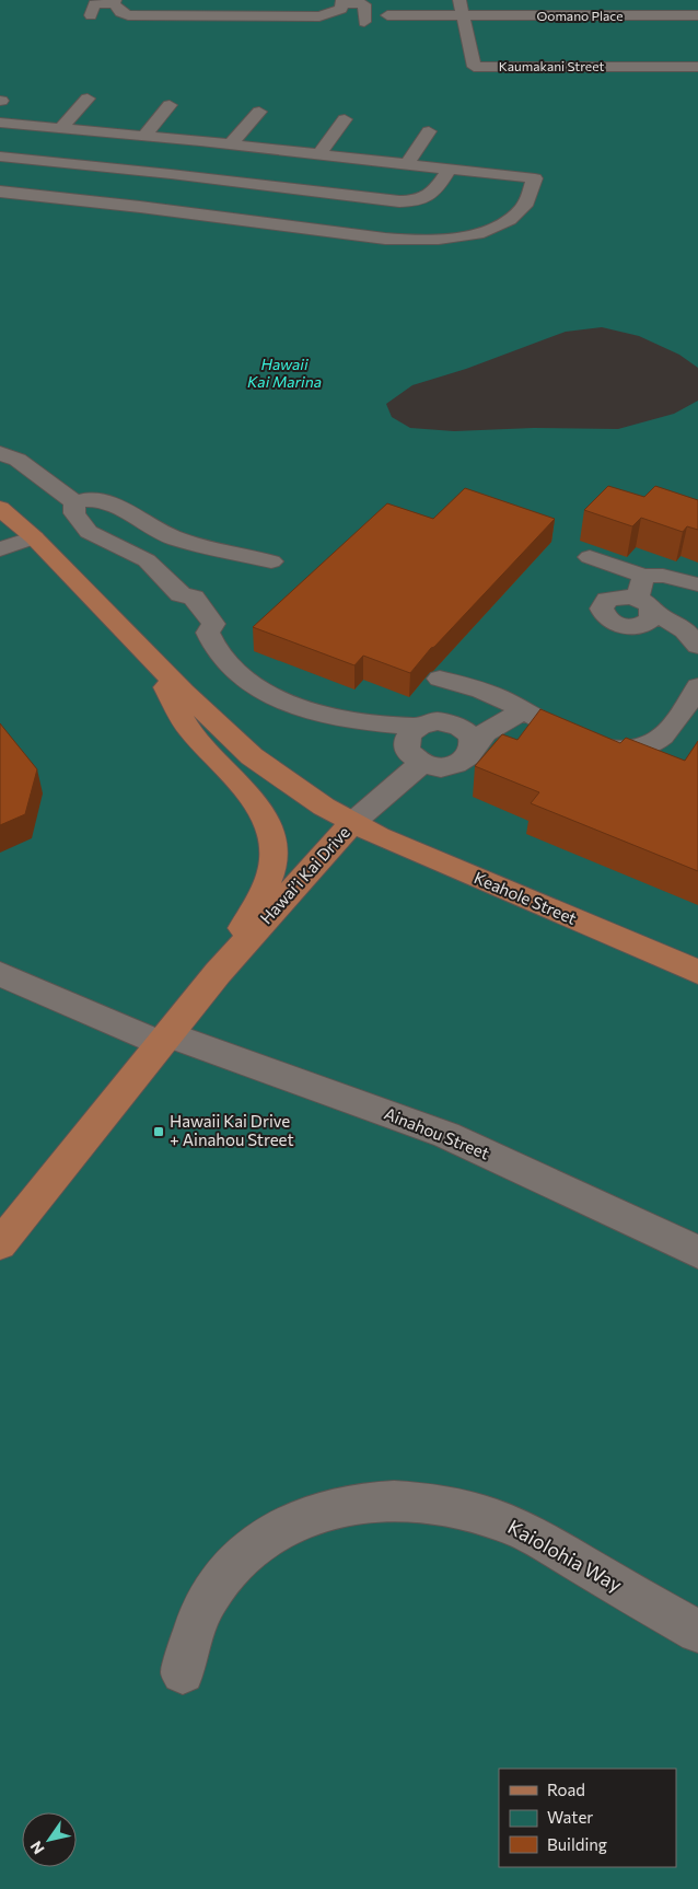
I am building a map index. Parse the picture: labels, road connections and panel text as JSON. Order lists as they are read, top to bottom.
{
  "streets": {
    "main road": ["Hawai’i Kai Drive", "Keahole Street"],
    "street": [
      "Oomano Place",
      "Kaumakani Street",
      "Ainahou Street",
      "Kaiolohia Way"
    ]
  },
  "crossings": [
    ["Oomano Place", "Kaumakani Street"],
    ["Hawai’i Kai Drive", "Keahole Street"],
    ["Hawai’i Kai Drive", "Ainahou Street"]
  ],
  "water": ["Hawaii Kai Marina"],
  "places": {
    "transit": ["Hawaii Kai Drive + Ainahou Street"]
  },
  "legend": ["Road", "Water", "Building"],
  "north": "bottom left"
}
